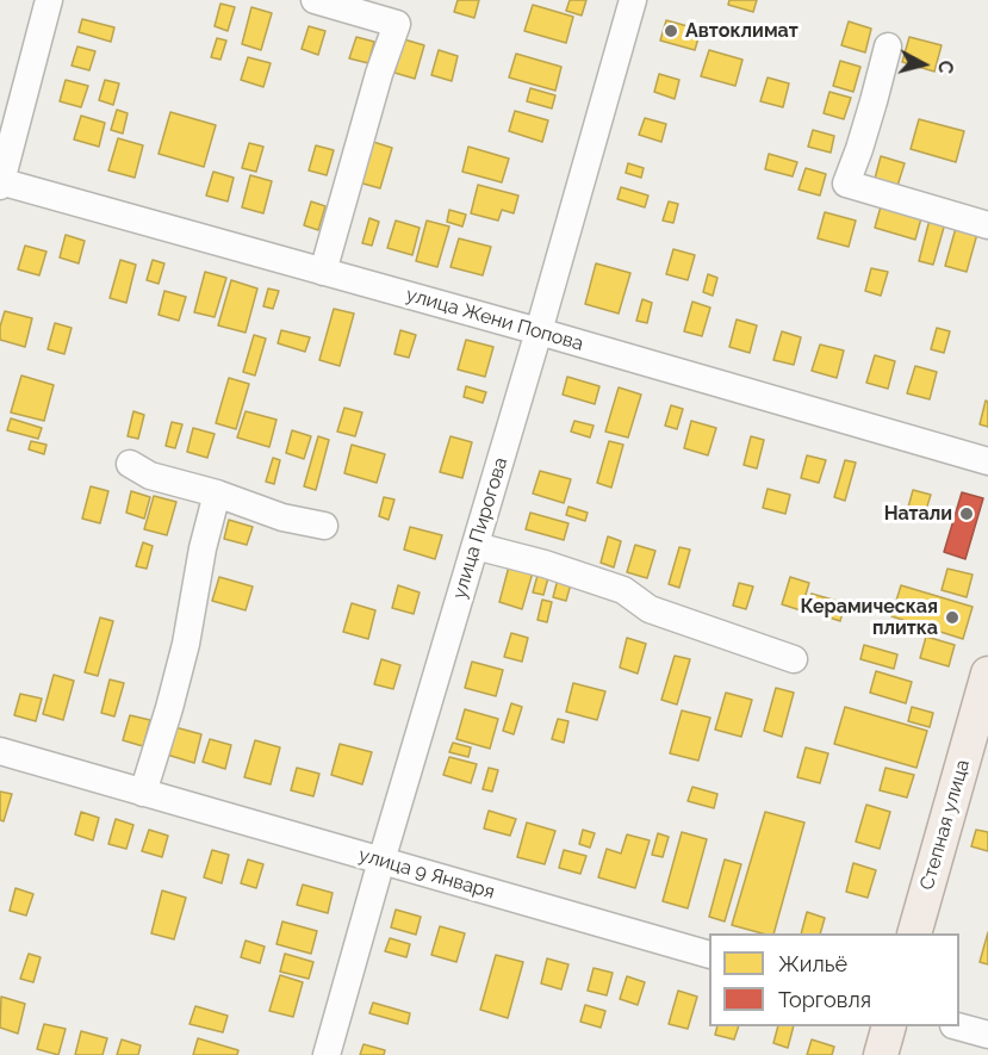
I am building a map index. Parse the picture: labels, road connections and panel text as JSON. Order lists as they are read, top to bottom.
{
  "streets": {
    "main road": ["Степная улица"],
    "street": ["улица Жени Попова", "улица Пирогова", "улица 9 Января"]
  },
  "crossings": [
    ["улица Жени Попова", "улица Пирогова"],
    ["улица Пирогова", "улица 9 Января"]
  ],
  "places": ["Автоклимат", "Натали", "Керамическая плитка"],
  "legend": ["Жильё", "Торговля"],
  "north": "right"
}
